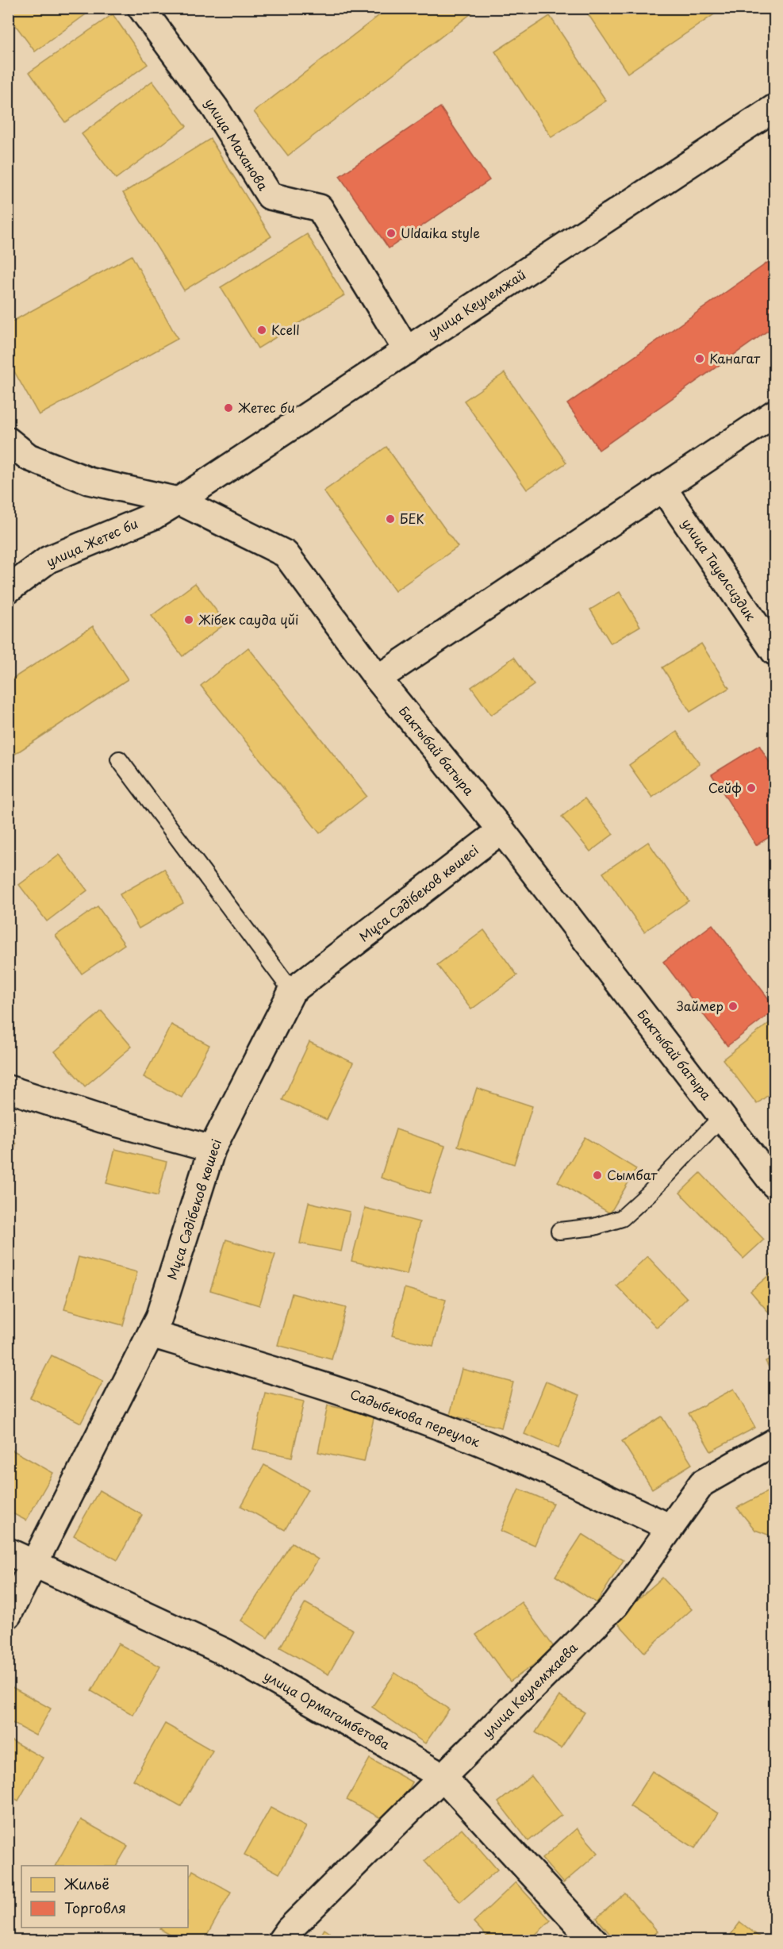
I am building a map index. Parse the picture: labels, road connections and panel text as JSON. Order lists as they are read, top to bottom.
{
  "streets": {
    "street": [
      "улица Маханова",
      "улица Кеулемжай",
      "улица Жетес би",
      "улица Тауелсиздик",
      "Бактыбай батыра",
      "Мұса Сәдібеков көшесі",
      "Садыбекова переулок",
      "улица Кеулемжаева",
      "улица Ормагамбетова"
    ]
  },
  "crossings": [
    ["улица Маханова", "улица Кеулемжай"],
    ["улица Кеулемжай", "улица Жетес би"],
    ["улица Кеулемжай", "Бактыбай батыра"],
    ["улица Жетес би", "Бактыбай батыра"],
    ["Бактыбай батыра", "Мұса Сәдібеков көшесі"],
    ["Мұса Сәдібеков көшесі", "Садыбекова переулок"],
    ["Мұса Сәдібеков көшесі", "улица Ормагамбетова"],
    ["Садыбекова переулок", "улица Кеулемжаева"],
    ["улица Кеулемжаева", "улица Ормагамбетова"]
  ],
  "places": [
    "Uldaika style",
    "Kcell",
    "Канагат",
    "Жетес би",
    "БЕК",
    "Жібек сауда үйі",
    "Сейф",
    "Займер",
    "Сымбат"
  ],
  "legend": ["Жильё", "Торговля"]
}
